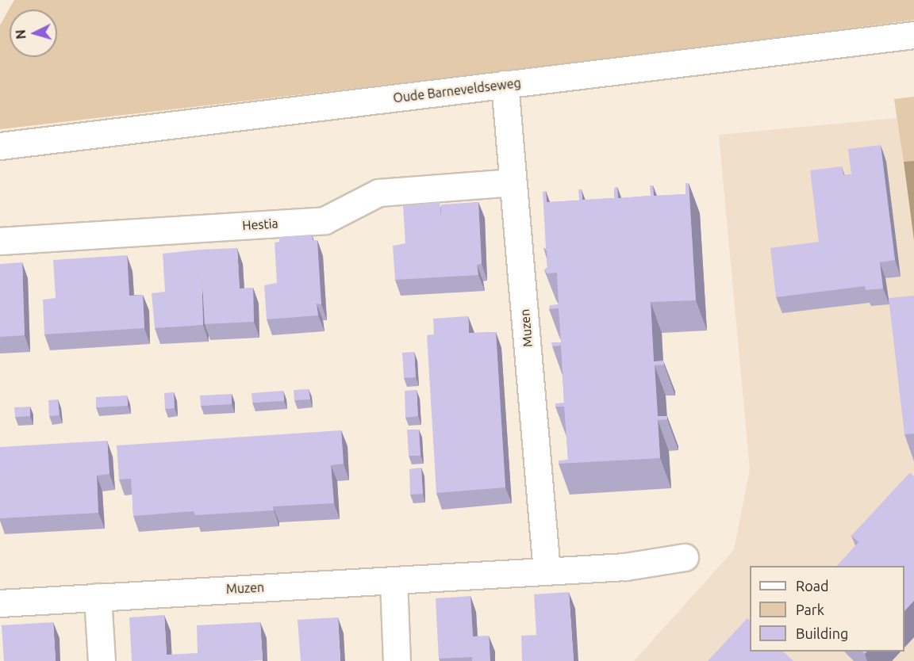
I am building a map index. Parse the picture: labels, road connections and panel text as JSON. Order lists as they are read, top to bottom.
{
  "streets": {
    "street": ["Oude Barneveldseweg", "Hestia", "Muzen"]
  },
  "crossings": [
    ["Oude Barneveldseweg", "Muzen"],
    ["Hestia", "Muzen"]
  ],
  "legend": ["Road", "Park", "Building"],
  "north": "left"
}
